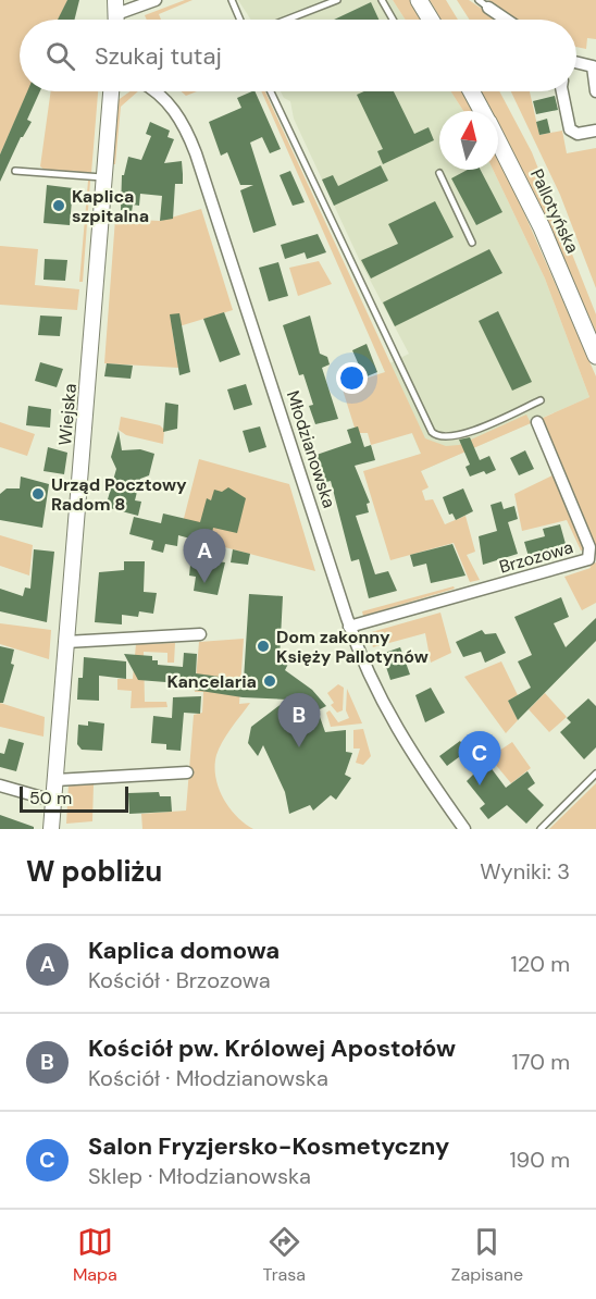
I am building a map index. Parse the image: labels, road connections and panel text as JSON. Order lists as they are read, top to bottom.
{
  "streets": {
    "main road": ["Pallotyńska"],
    "street": ["Wiejska", "Młodzianowska", "Brzozowa"]
  },
  "crossings": [
    ["Młodzianowska", "Brzozowa"]
  ],
  "places": [
    "Kaplica szpitalna",
    "Urząd Pocztowy Radom 8",
    "Dom zakonny Księży Pallotynów",
    "Kancelaria"
  ],
  "scale_bar": "50 m",
  "north": "top",
  "page": {
    "search": "Szukaj tutaj",
    "pins": ["A", "B", "C"],
    "scale": "50 m",
    "heading": ["W pobliżu", "Wyniki: 3"],
    "list": [
      {
        "mark": "A",
        "name": "Kaplica domowa",
        "note": "Kościół · Brzozowa",
        "value": "120 m"
      },
      {
        "mark": "B",
        "name": "Kościół pw. Królowej Apostołów",
        "note": "Kościół · Młodzianowska",
        "value": "170 m"
      },
      {
        "mark": "C",
        "name": "Salon Fryzjersko-Kosmetyczny",
        "note": "Sklep · Młodzianowska",
        "value": "190 m"
      }
    ],
    "nav": ["Mapa", "Trasa", "Zapisane"]
  }
}
